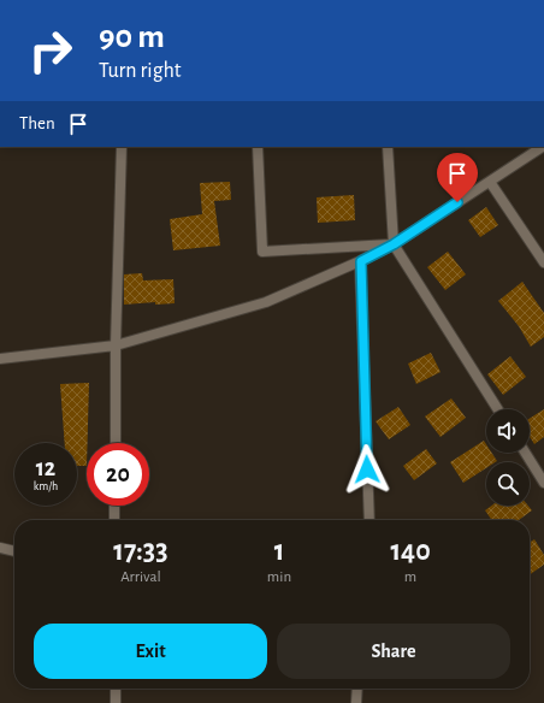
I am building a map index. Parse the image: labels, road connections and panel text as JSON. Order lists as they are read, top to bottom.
{
  "page": {
    "turn": ["90 m", "Turn right"],
    "then": "Then",
    "speed": "12 km/h",
    "limit": "20",
    "eta": [
      "17:33",
      "Arrival",
      "1",
      "min",
      "140",
      "m"
    ],
    "buttons": ["Exit", "Share"]
  }
}
